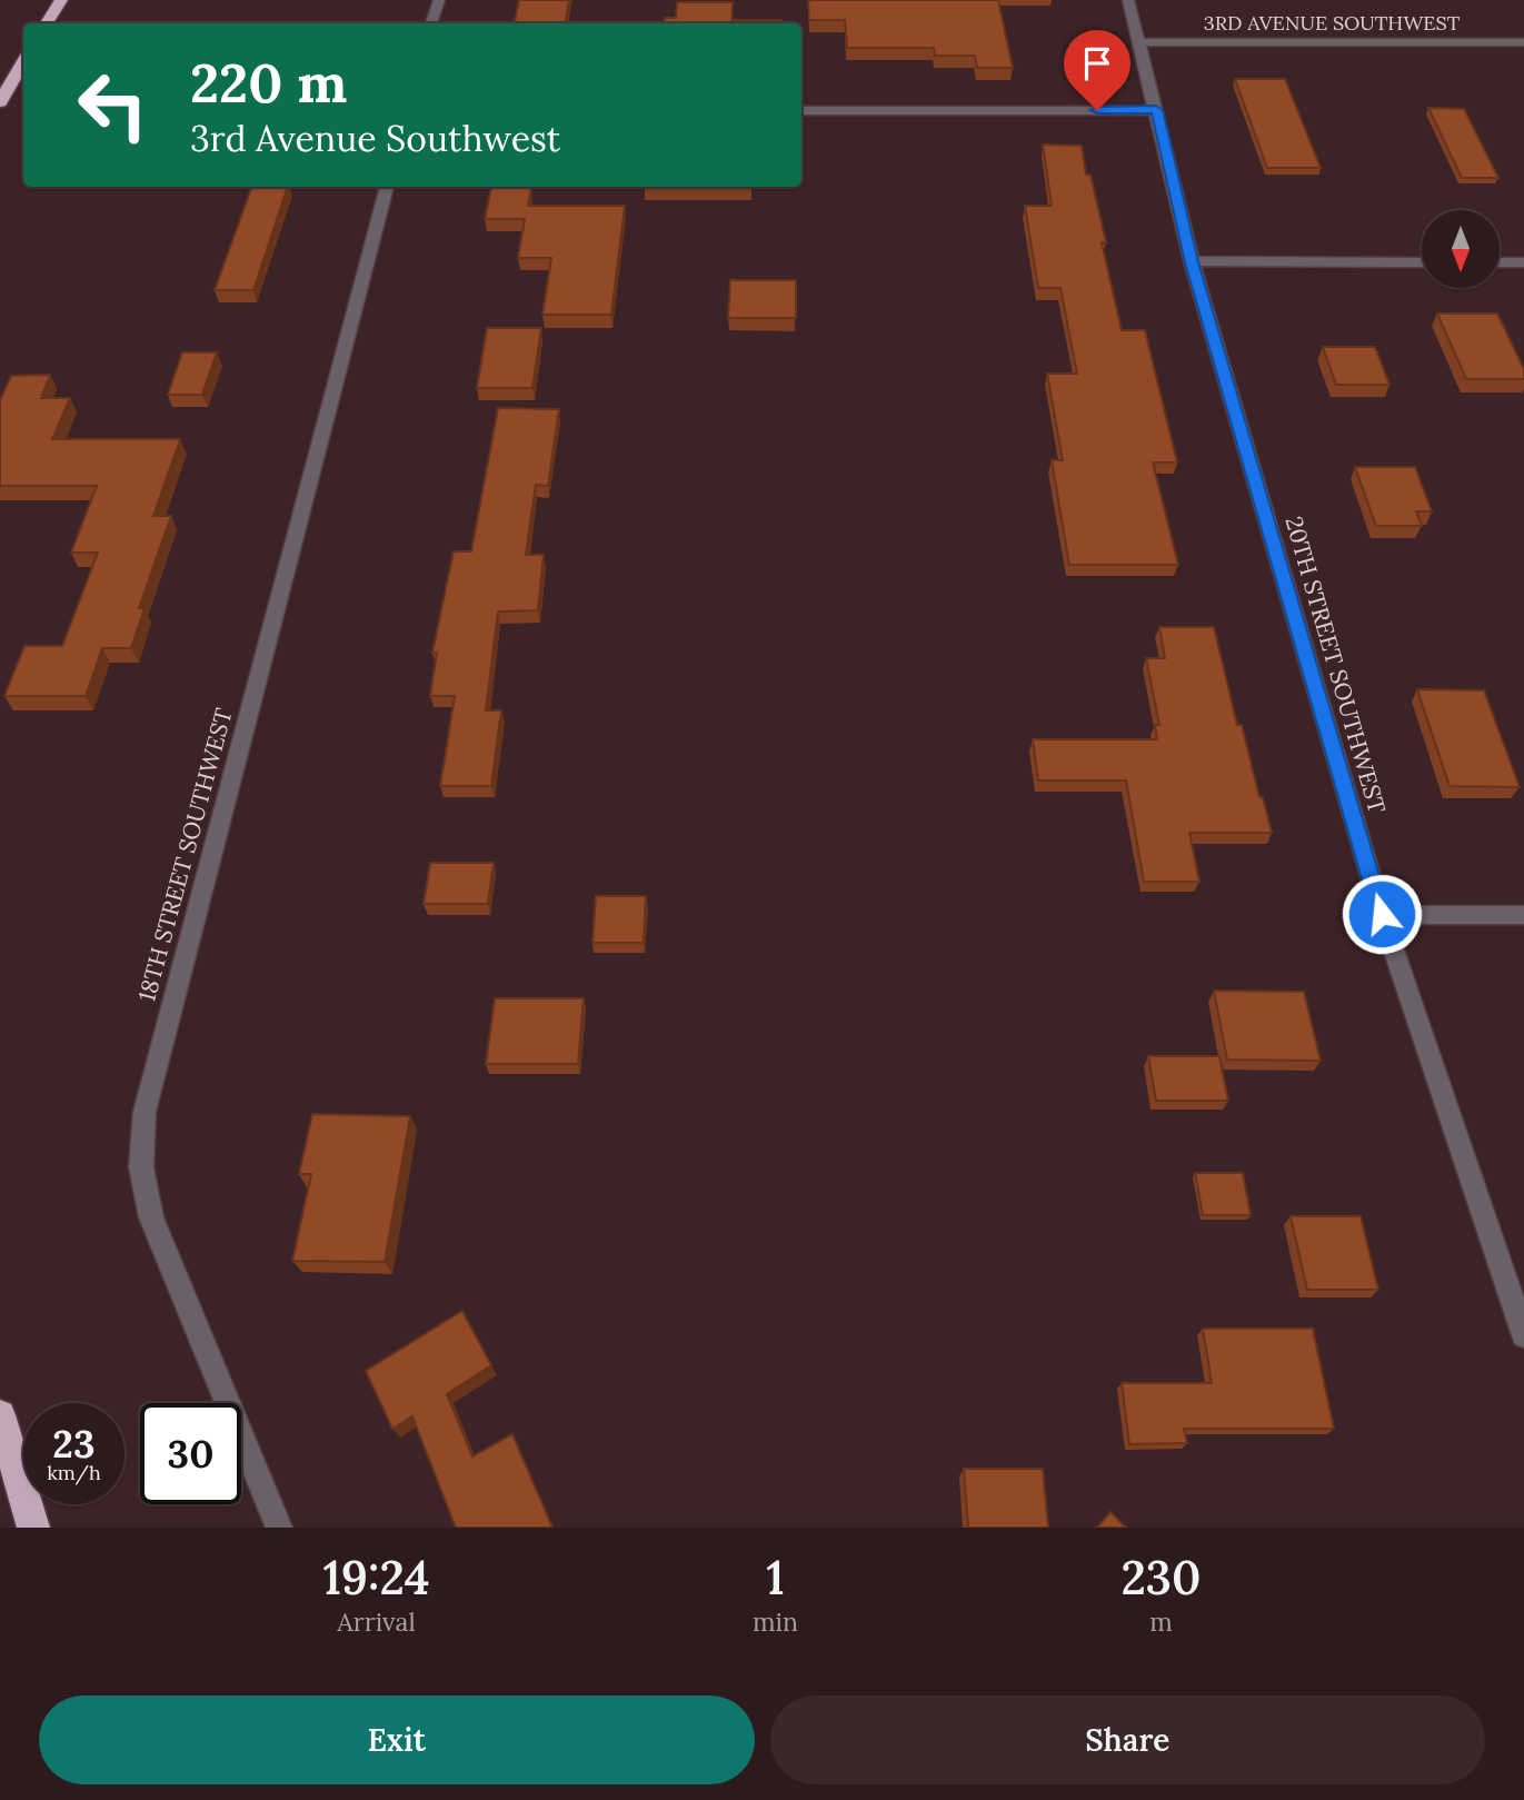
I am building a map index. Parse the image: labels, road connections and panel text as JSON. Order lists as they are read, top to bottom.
{
  "streets": {
    "street": ["3RD AVENUE SOUTHWEST", "20TH STREET SOUTHWEST", "18TH STREET SOUTHWEST"]
  },
  "crossings": [
    ["3RD AVENUE SOUTHWEST", "20TH STREET SOUTHWEST"]
  ],
  "north": "bottom",
  "page": {
    "turn": ["220 m", "3rd Avenue Southwest"],
    "speed": "23 km/h",
    "limit": "30",
    "eta": [
      "19:24",
      "Arrival",
      "1",
      "min",
      "230",
      "m"
    ],
    "buttons": ["Exit", "Share"]
  }
}
